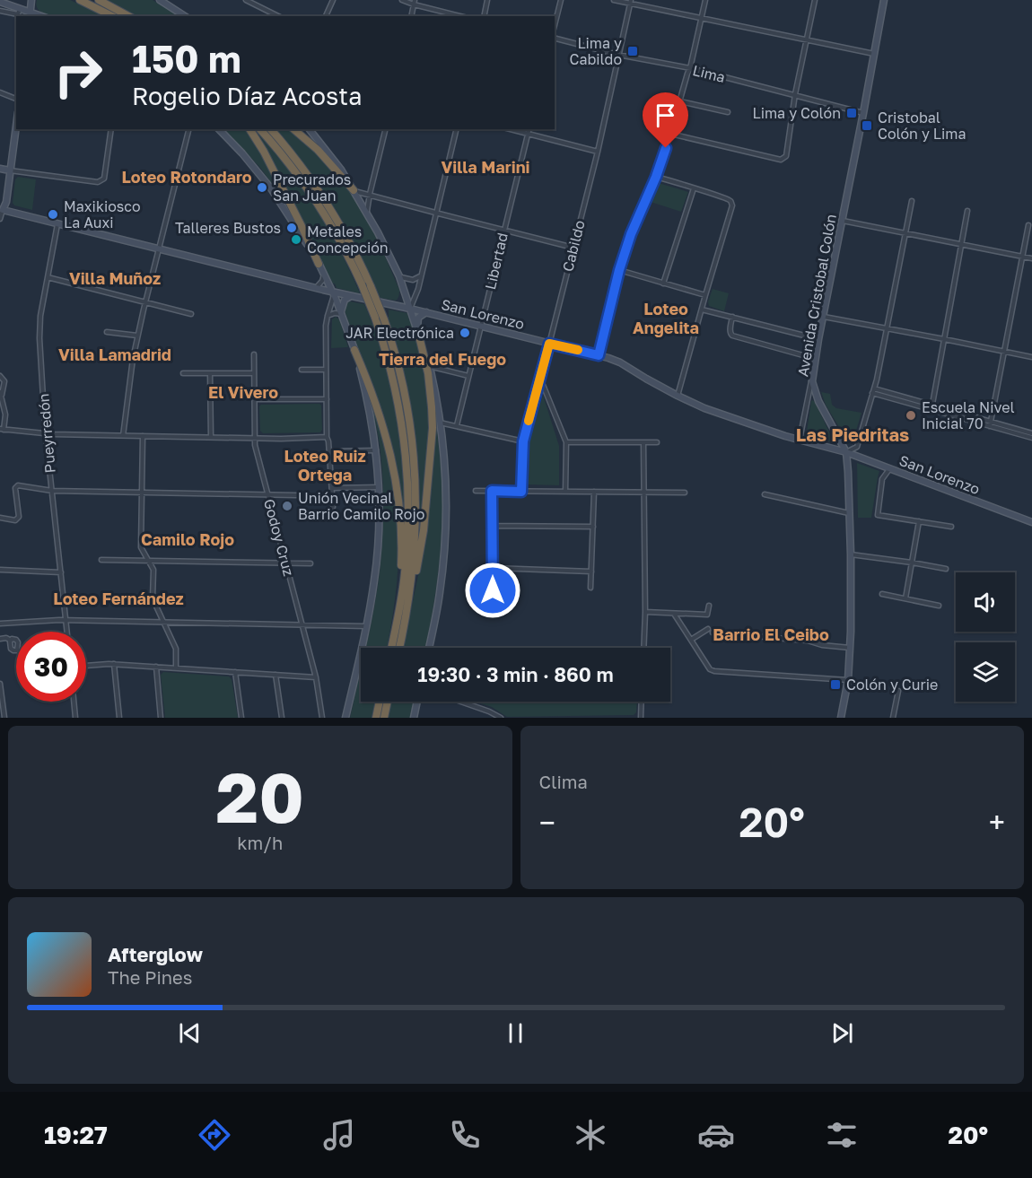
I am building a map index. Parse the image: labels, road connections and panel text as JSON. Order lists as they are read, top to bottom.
{
  "streets": {
    "main road": ["Avenida Cristobal Colón", "San Lorenzo"],
    "street": [
      "Lima",
      "Cabildo",
      "Libertad",
      "Pueyrredón",
      "Godoy Cruz"
    ]
  },
  "crossings": [
    ["Lima", "Cabildo"],
    ["Lima", "Avenida Cristobal Colón"],
    ["Cabildo", "San Lorenzo"],
    ["Libertad", "San Lorenzo"],
    ["Avenida Cristobal Colón", "San Lorenzo"],
    ["San Lorenzo", "Pueyrredón"]
  ],
  "districts": [
    "Villa Marini",
    "Loteo Rotondaro",
    "Villa Muñoz",
    "Loteo Angelita",
    "Villa Lamadrid",
    "Tierra del Fuego",
    "El Vivero",
    "Las Piedritas",
    "Loteo Ruiz Ortega",
    "Camilo Rojo",
    "Loteo Fernández",
    "Barrio El Ceibo"
  ],
  "places": {
    "transit": [
      "Lima y Cabildo",
      "Lima y Colón",
      "Cristobal Colón y Lima",
      "Colón y Curie"
    ],
    "other": [
      "Precurados San Juan",
      "Maxikiosco La Auxi",
      "Talleres Bustos",
      "Metales Concepción",
      "JAR Electrónica",
      "Escuela Nivel Inicial 70",
      "Unión Vecinal Barrio Camilo Rojo"
    ]
  },
  "page": {
    "turn": ["150 m", "Rogelio Díaz Acosta"],
    "limit": "30",
    "trip": "19:30 · 3 min · 860 m",
    "tile": [
      ["20", "km/h"],
      "Clima"
    ],
    "heat": ["−", "20°", "+"],
    "song": ["Afterglow", "The Pines"],
    "tabs": ["19:27", "20°"]
  }
}
